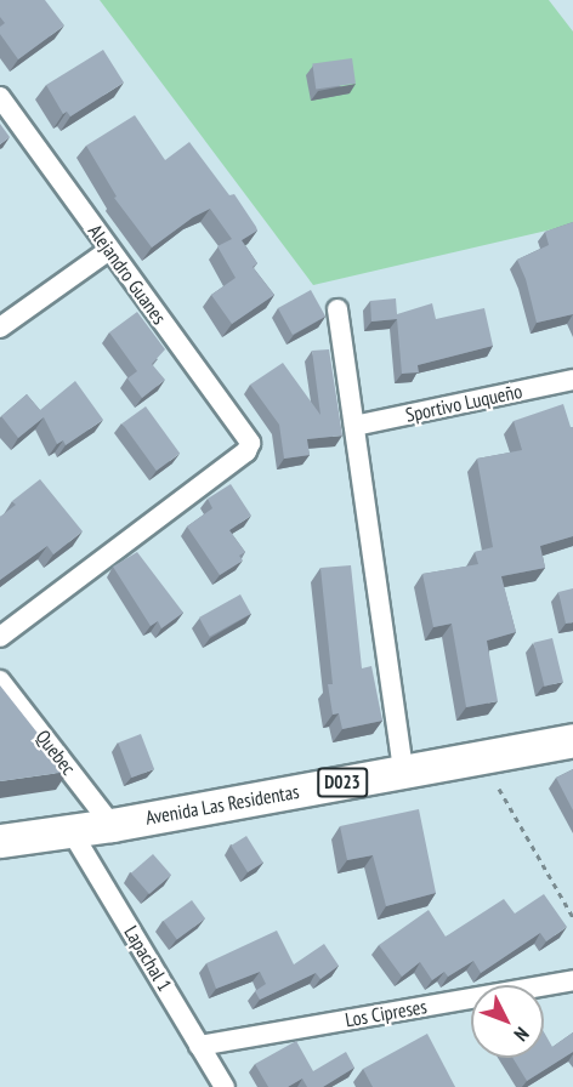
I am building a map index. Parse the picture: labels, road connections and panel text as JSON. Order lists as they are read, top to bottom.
{
  "streets": {
    "main road": ["D023", "Avenida Las Residentas"],
    "street": [
      "Alejandro Guanes",
      "Sportivo Luqueño",
      "Quebec",
      "Lapachal 1",
      "Los Cipreses"
    ]
  },
  "crossings": [
    ["Quebec", "Avenida Las Residentas"],
    ["Avenida Las Residentas", "Lapachal 1"],
    ["Lapachal 1", "Los Cipreses"]
  ],
  "north": "bottom right"
}
